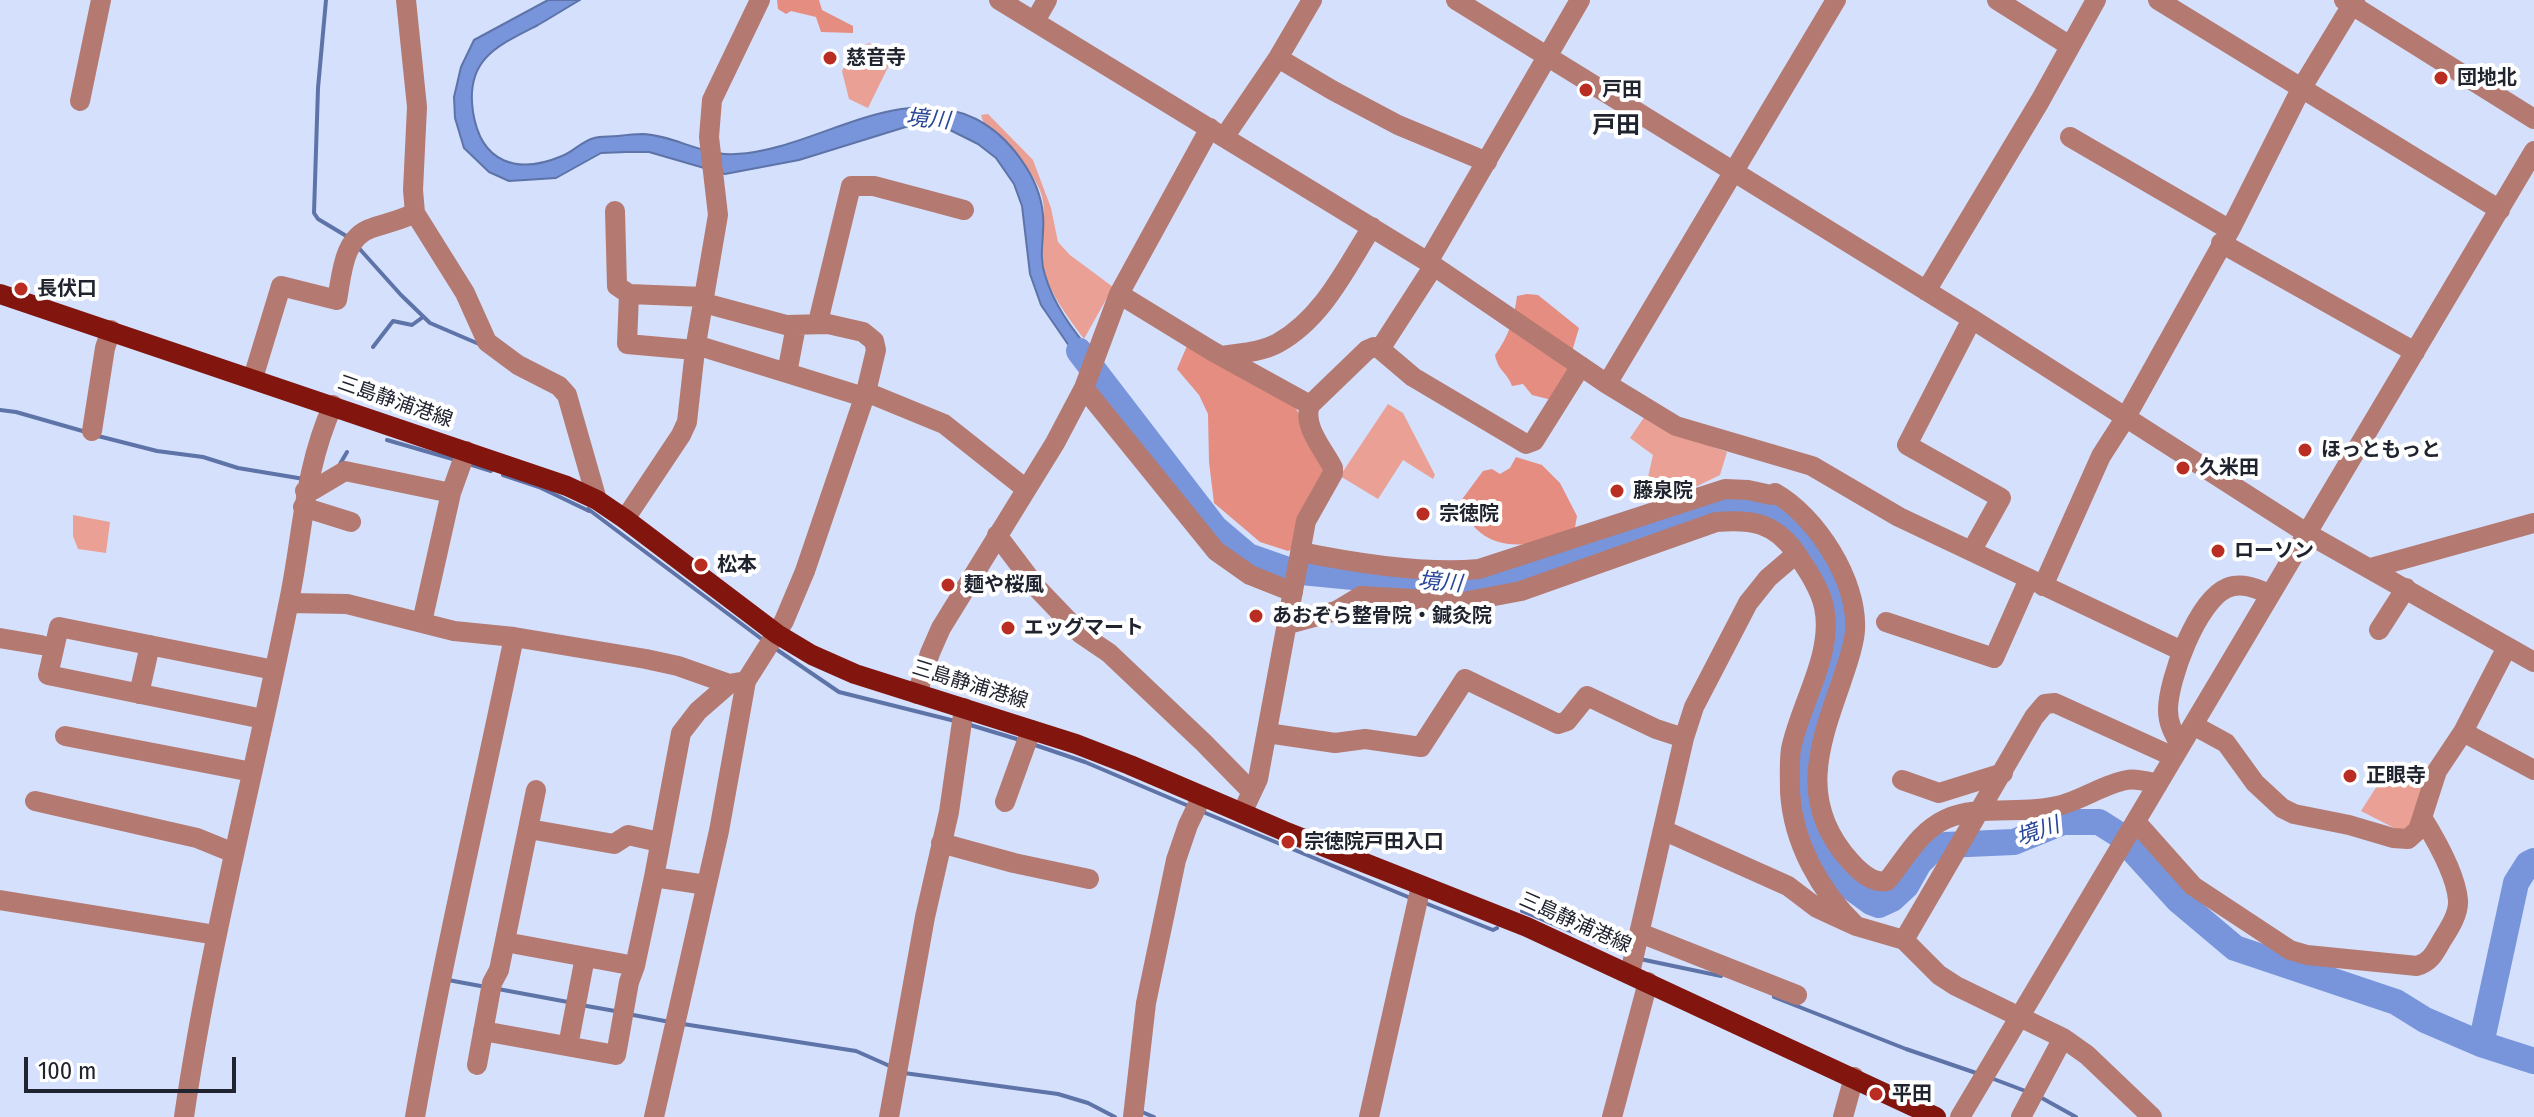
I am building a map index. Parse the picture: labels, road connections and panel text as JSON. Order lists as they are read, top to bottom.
{
  "streets": {
    "main road": ["三島静浦港線"]
  },
  "districts": ["戸田"],
  "water": ["境川"],
  "places": [
    "慈音寺",
    "団地北",
    "戸田",
    "長伏口",
    "ほっともっと",
    "久米田",
    "藤泉院",
    "宗徳院",
    "ローソン",
    "松本",
    "麺や桜風",
    "あおぞら整骨院・鍼灸院",
    "エッグマート",
    "正眼寺",
    "宗徳院戸田入口",
    "平田"
  ],
  "scale_bar": "100 m"
}
